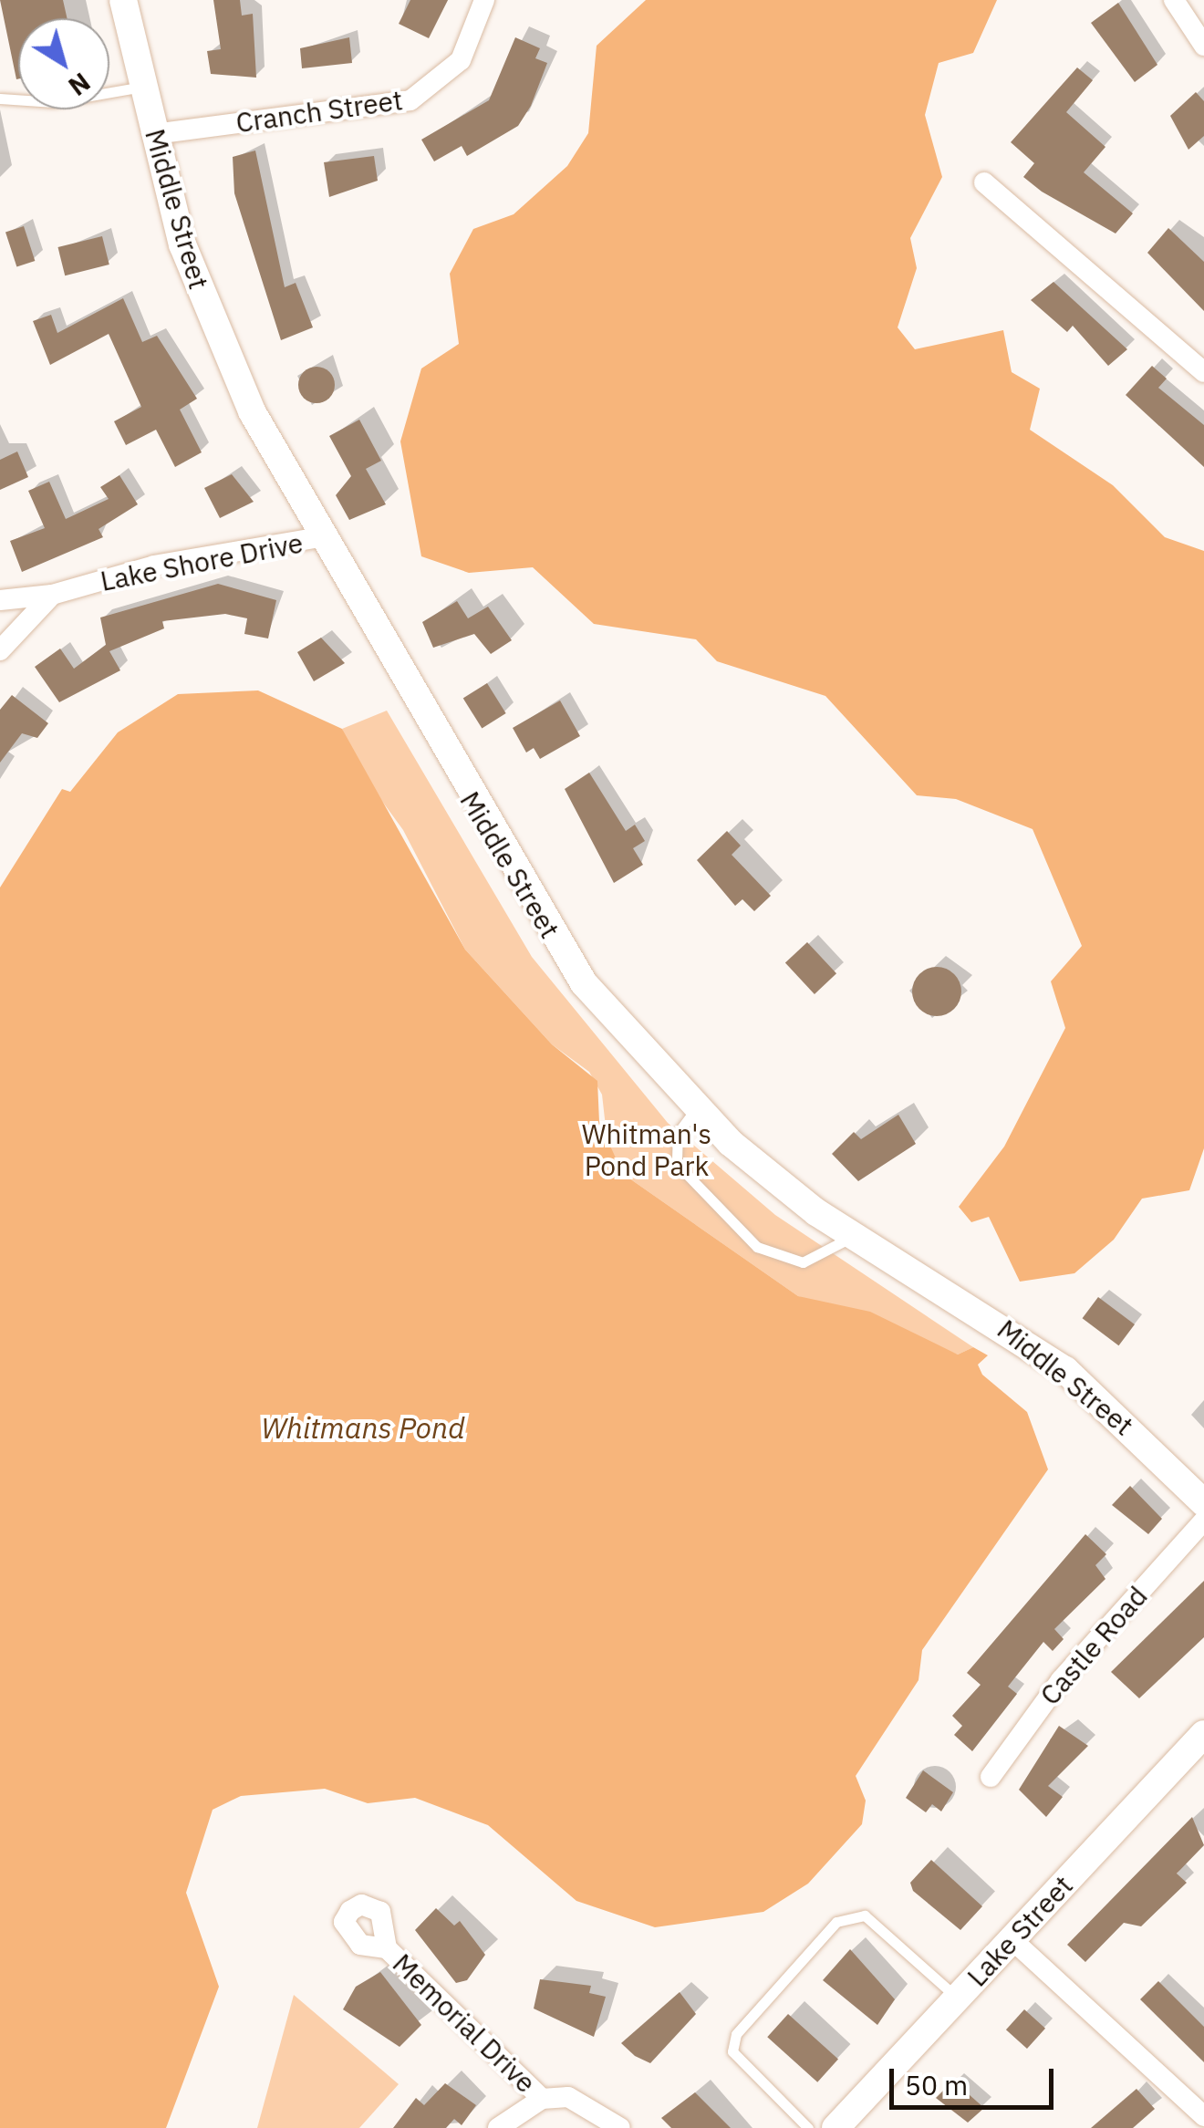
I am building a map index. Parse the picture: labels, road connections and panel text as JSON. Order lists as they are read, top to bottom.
{
  "streets": {
    "main road": ["Middle Street", "Lake Street"],
    "street": [
      "Cranch Street",
      "Lake Shore Drive",
      "Castle Road",
      "Memorial Drive"
    ]
  },
  "crossings": [
    ["Cranch Street", "Middle Street"],
    ["Middle Street", "Lake Shore Drive"],
    ["Middle Street", "Castle Road"]
  ],
  "water": ["Whitmans Pond"],
  "parks": ["Whitman's Pond Park"],
  "scale_bar": "50 m",
  "north": "bottom right"
}
